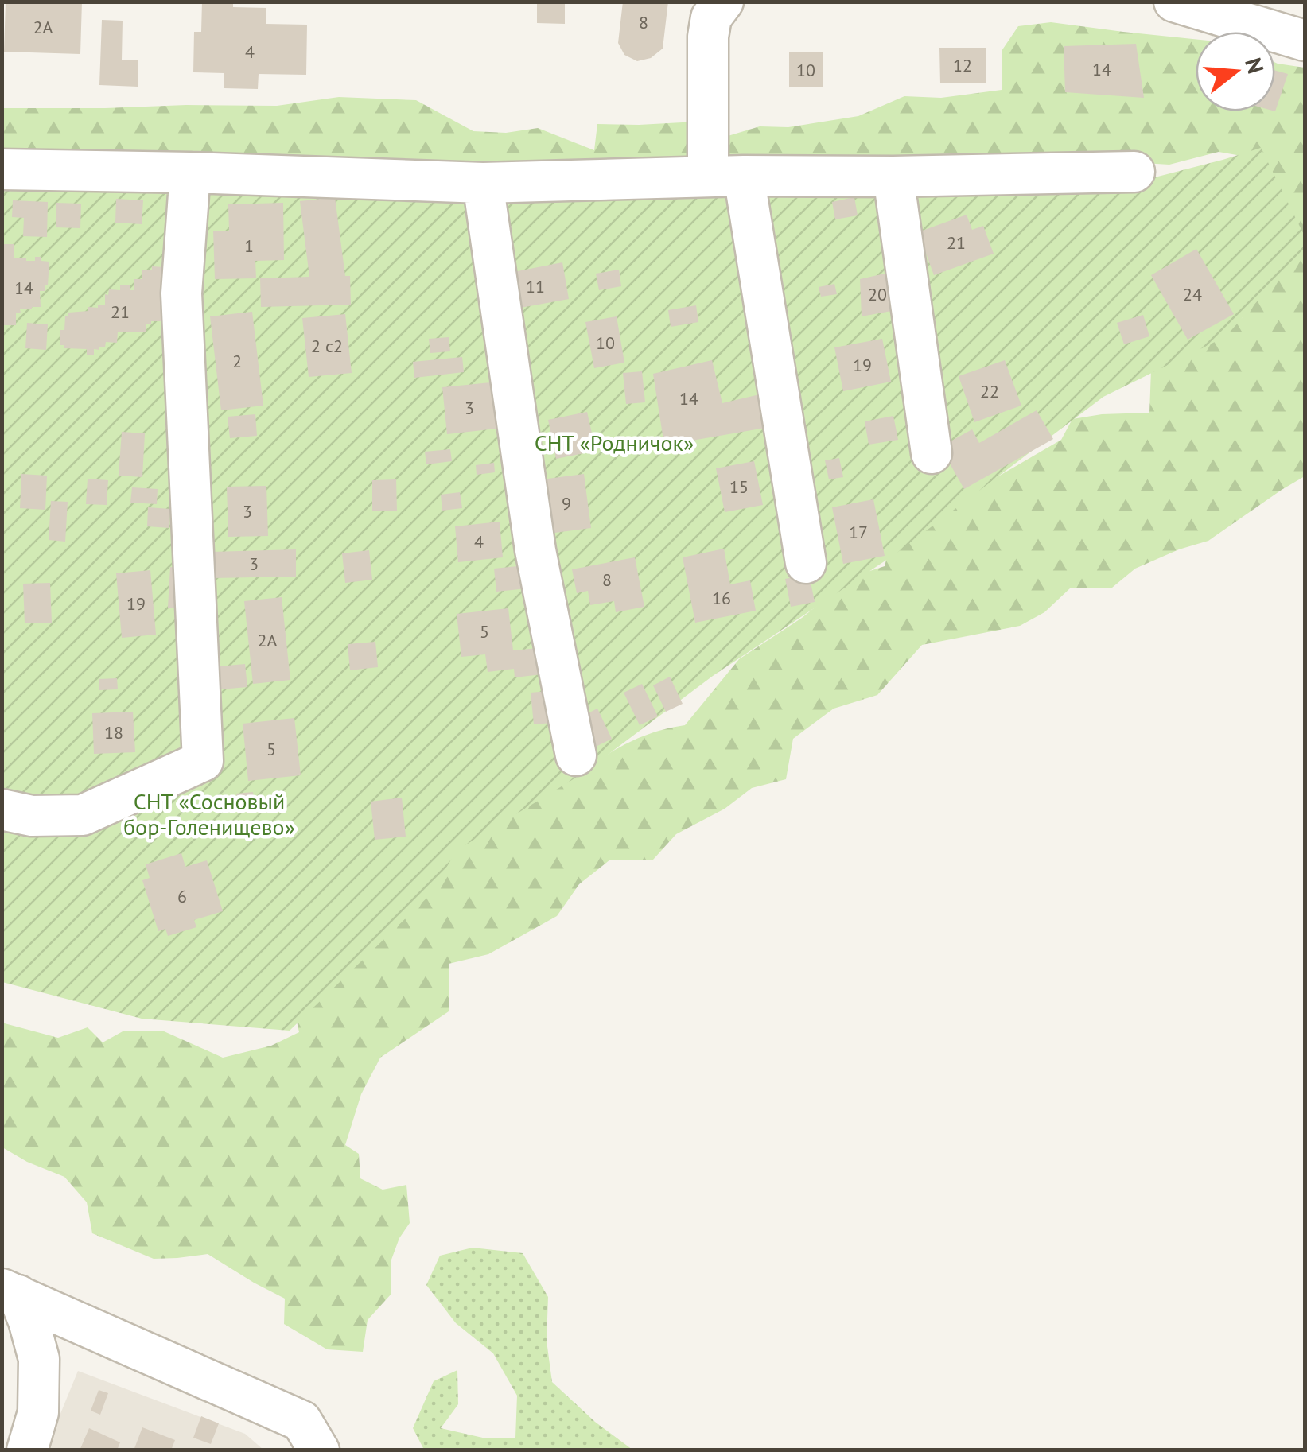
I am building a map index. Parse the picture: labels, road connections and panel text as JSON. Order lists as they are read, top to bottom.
{
  "parks": ["СНТ «Родничок»", "СНТ «Сосновый бор-Голенищево»"],
  "house_numbers": [
    "8",
    "2А",
    "4",
    "12",
    "14",
    "10",
    "21",
    "1",
    "11",
    "14",
    "20",
    "24",
    "21",
    "10",
    "2 с2",
    "2",
    "19",
    "22",
    "14",
    "3",
    "15",
    "9",
    "3",
    "17",
    "4",
    "3",
    "8",
    "16",
    "19",
    "5",
    "2А",
    "18",
    "5",
    "6"
  ],
  "north": "right"
}
